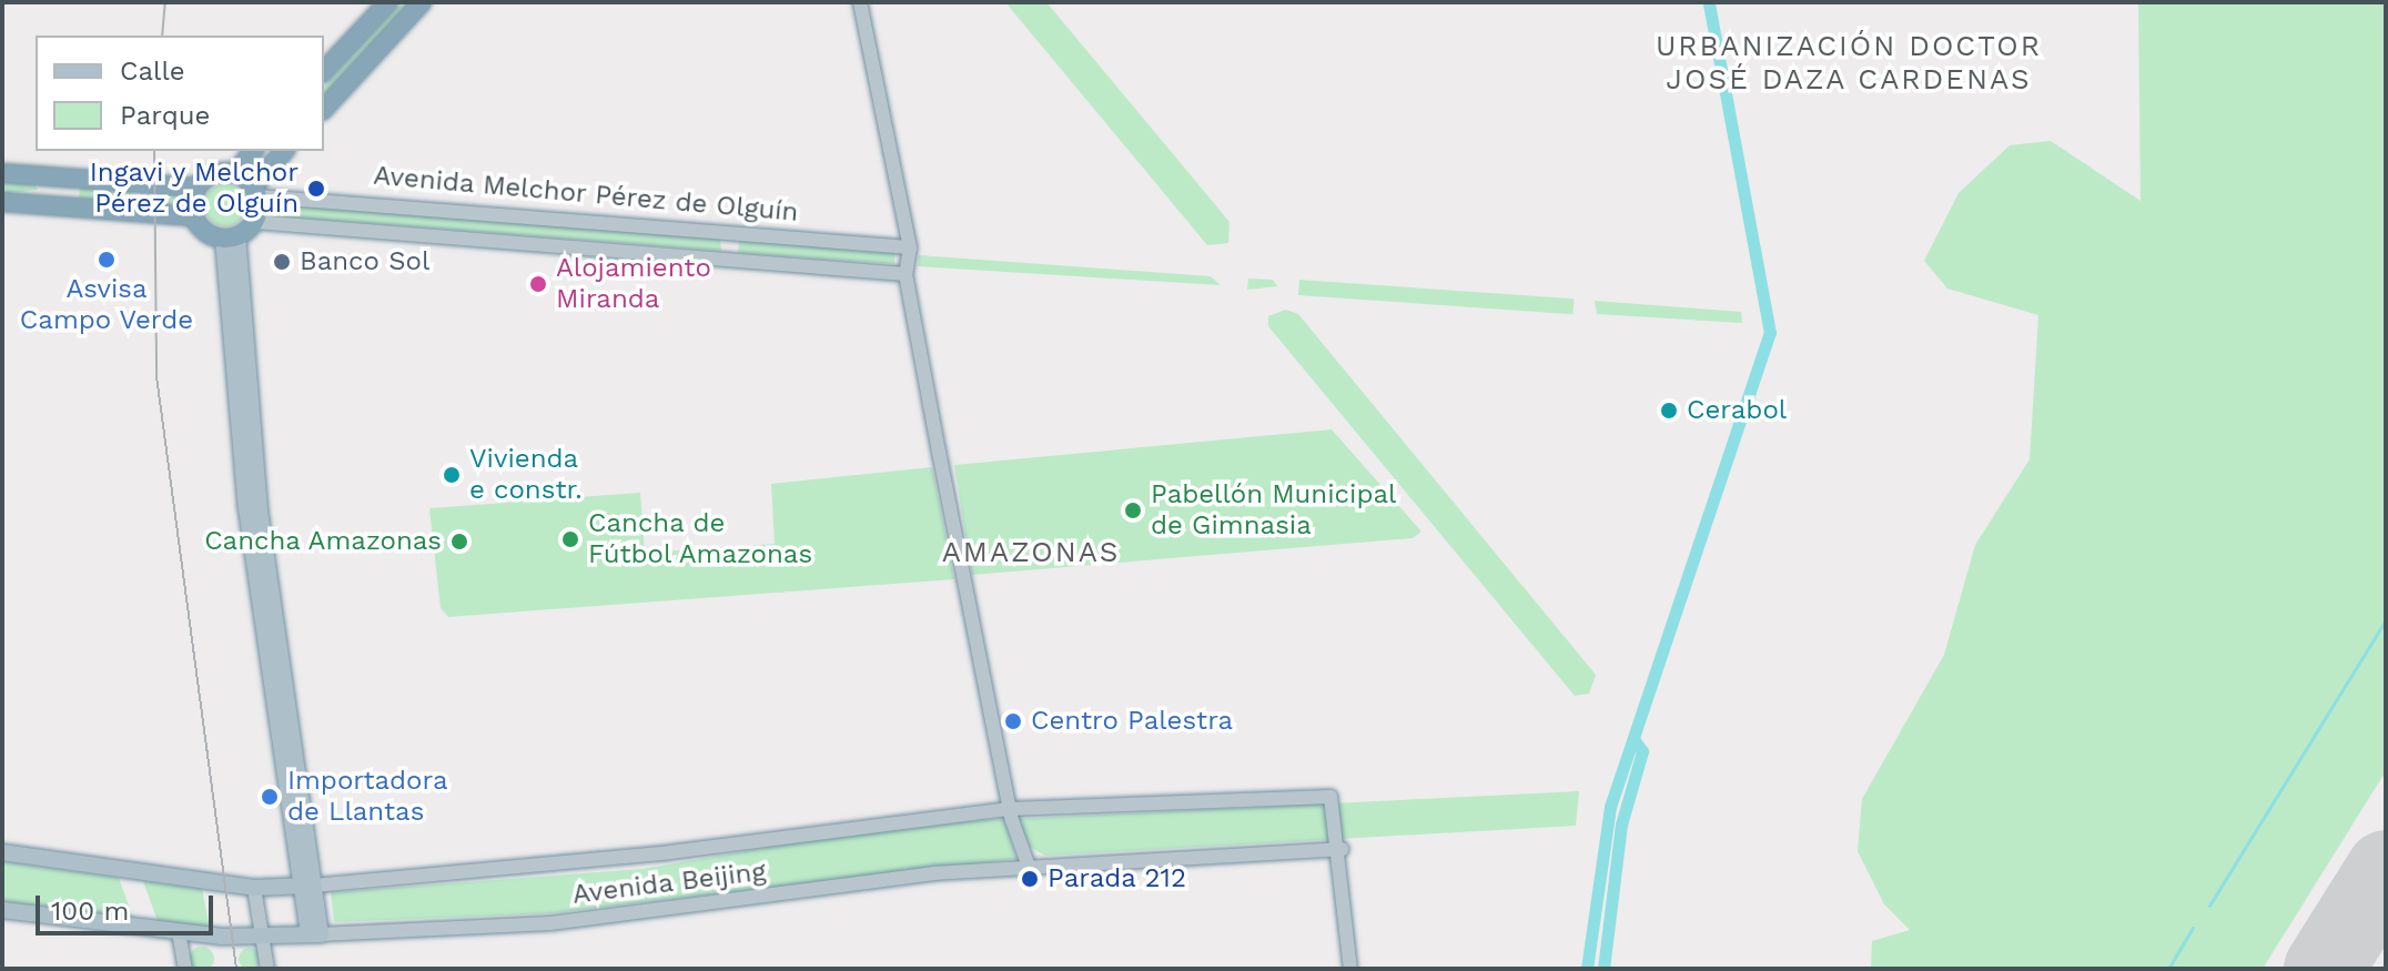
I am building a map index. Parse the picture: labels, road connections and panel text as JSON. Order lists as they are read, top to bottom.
{
  "streets": {
    "main road": ["Avenida Beijing"],
    "street": ["Avenida Melchor Pérez de Olguín"]
  },
  "districts": ["URBANIZACIÓN DOCTOR JOSÉ DAZA CARDENAS", "AMAZONAS"],
  "places": [
    "Ingavi y Melchor Pérez de Olguín",
    "Asvisa Campo Verde",
    "Banco Sol",
    "Alojamiento Miranda",
    "Cerabol",
    "Vivienda e constr.",
    "Pabellón Municipal de Gimnasia",
    "Cancha de Fútbol Amazonas",
    "Cancha Amazonas",
    "Centro Palestra",
    "Importadora de Llantas",
    "Parada 212"
  ],
  "legend": ["Calle", "Parque"],
  "scale_bar": "100 m"
}
